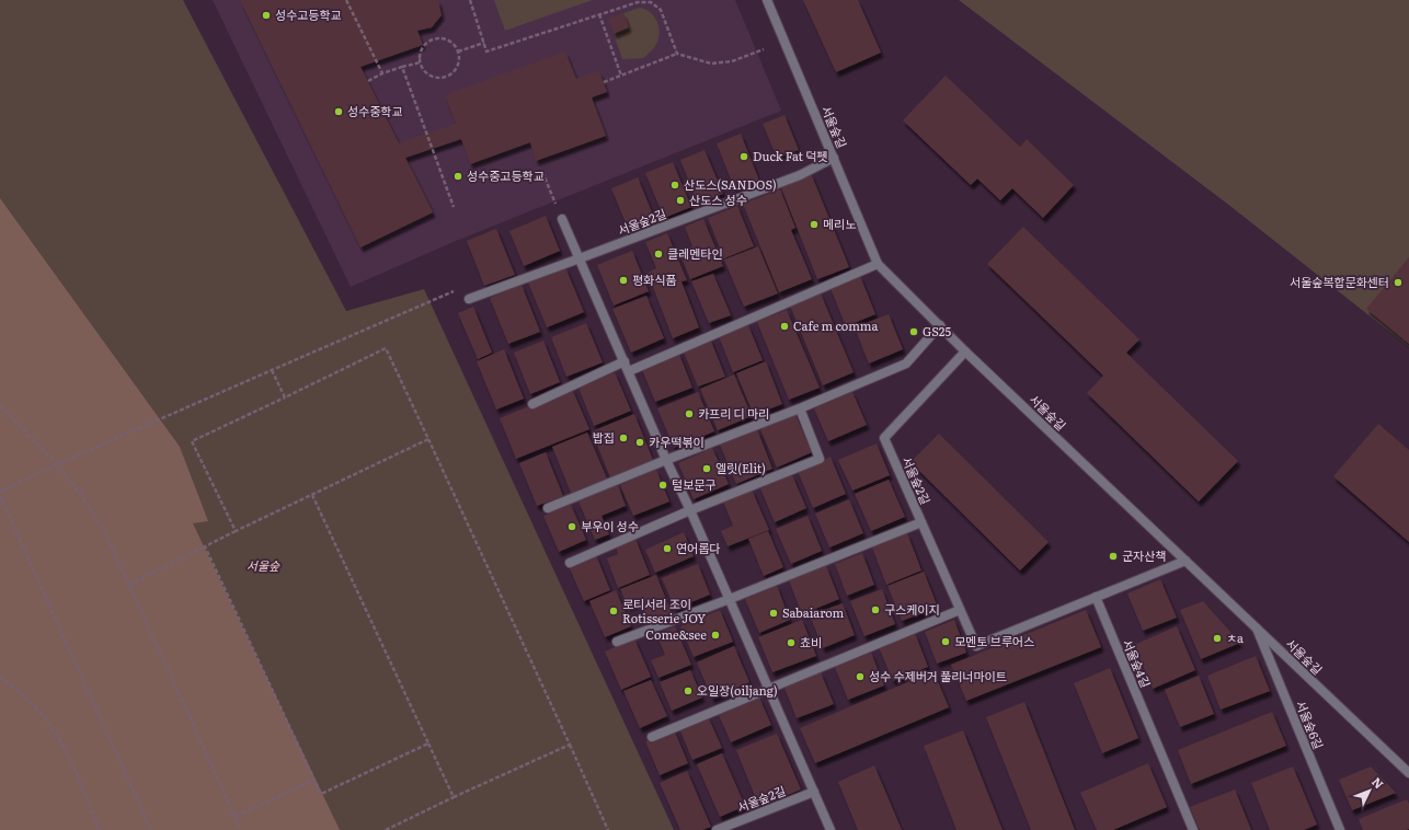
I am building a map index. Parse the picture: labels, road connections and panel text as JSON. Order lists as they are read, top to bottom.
{
  "streets": {
    "street": [
      "서울숲길",
      "서울숲2길",
      "서울숲4길",
      "서울숲6길"
    ]
  },
  "crossings": [
    ["서울숲길", "서울숲2길"],
    ["서울숲길", "서울숲6길"],
    ["서울숲2길", "서울숲4길"]
  ],
  "parks": ["서울숲"],
  "places": [
    "성수고등학교",
    "성수중학교",
    "Duck Fat 덕펫",
    "성수중고등학교",
    "산도스(SANDOS)",
    "산도스 성수",
    "메리노",
    "클레멘타인",
    "평화식품",
    "서울숲복합문화센터",
    "Cafe m comma",
    "GS25",
    "카프리 디 마리",
    "밥집",
    "카우떡볶이",
    "엘릿(Elit)",
    "털보문구",
    "부우이 성수",
    "연어롭다",
    "군자산책",
    "구스케이지",
    "로티서리 조이 Rotisserie JOY",
    "Sabaiarom",
    "Come&see",
    "ㅊa",
    "모멘토 브루어스",
    "쵸비",
    "성수 수제버거 풀리너마이트",
    "오일장(oiljang)"
  ],
  "north": "top right"
}
